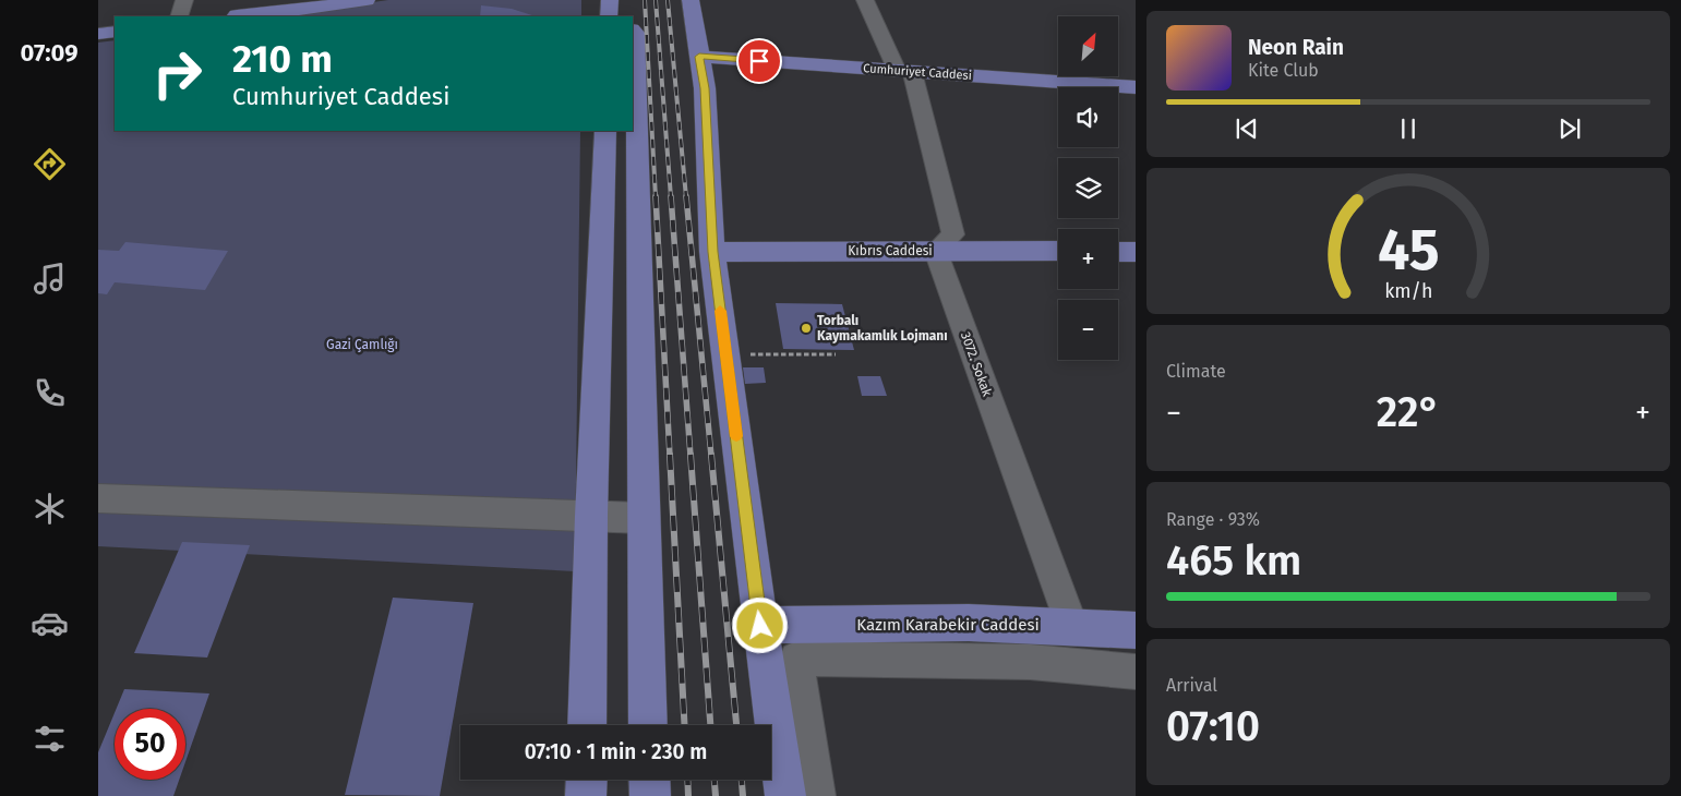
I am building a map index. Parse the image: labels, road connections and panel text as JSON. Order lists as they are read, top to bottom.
{
  "streets": {
    "main road": ["Cumhuriyet Caddesi", "Kıbrıs Caddesi", "Kazım Karabekir Caddesi"],
    "street": ["3072. Sokak"]
  },
  "crossings": [
    ["Kıbrıs Caddesi", "3072. Sokak"],
    ["3072. Sokak", "Kazım Karabekir Caddesi"]
  ],
  "parks": ["Gazi Çamlığı"],
  "places": ["Torbalı Kaymakamlık Lojmanı"],
  "north": "top right",
  "page": {
    "tabs": "07:09",
    "map_buttons": ["+", "−"],
    "turn": ["210 m", "Cumhuriyet Caddesi"],
    "song": ["Neon Rain", "Kite Club"],
    "tile": [
      "Climate",
      ["Range · 93%", "465 km"],
      ["Arrival", "07:10"]
    ],
    "heat": ["−", "22°", "+"],
    "limit": "50",
    "trip": "07:10 · 1 min · 230 m",
    "gauge": ["45", "km/h"]
  }
}
